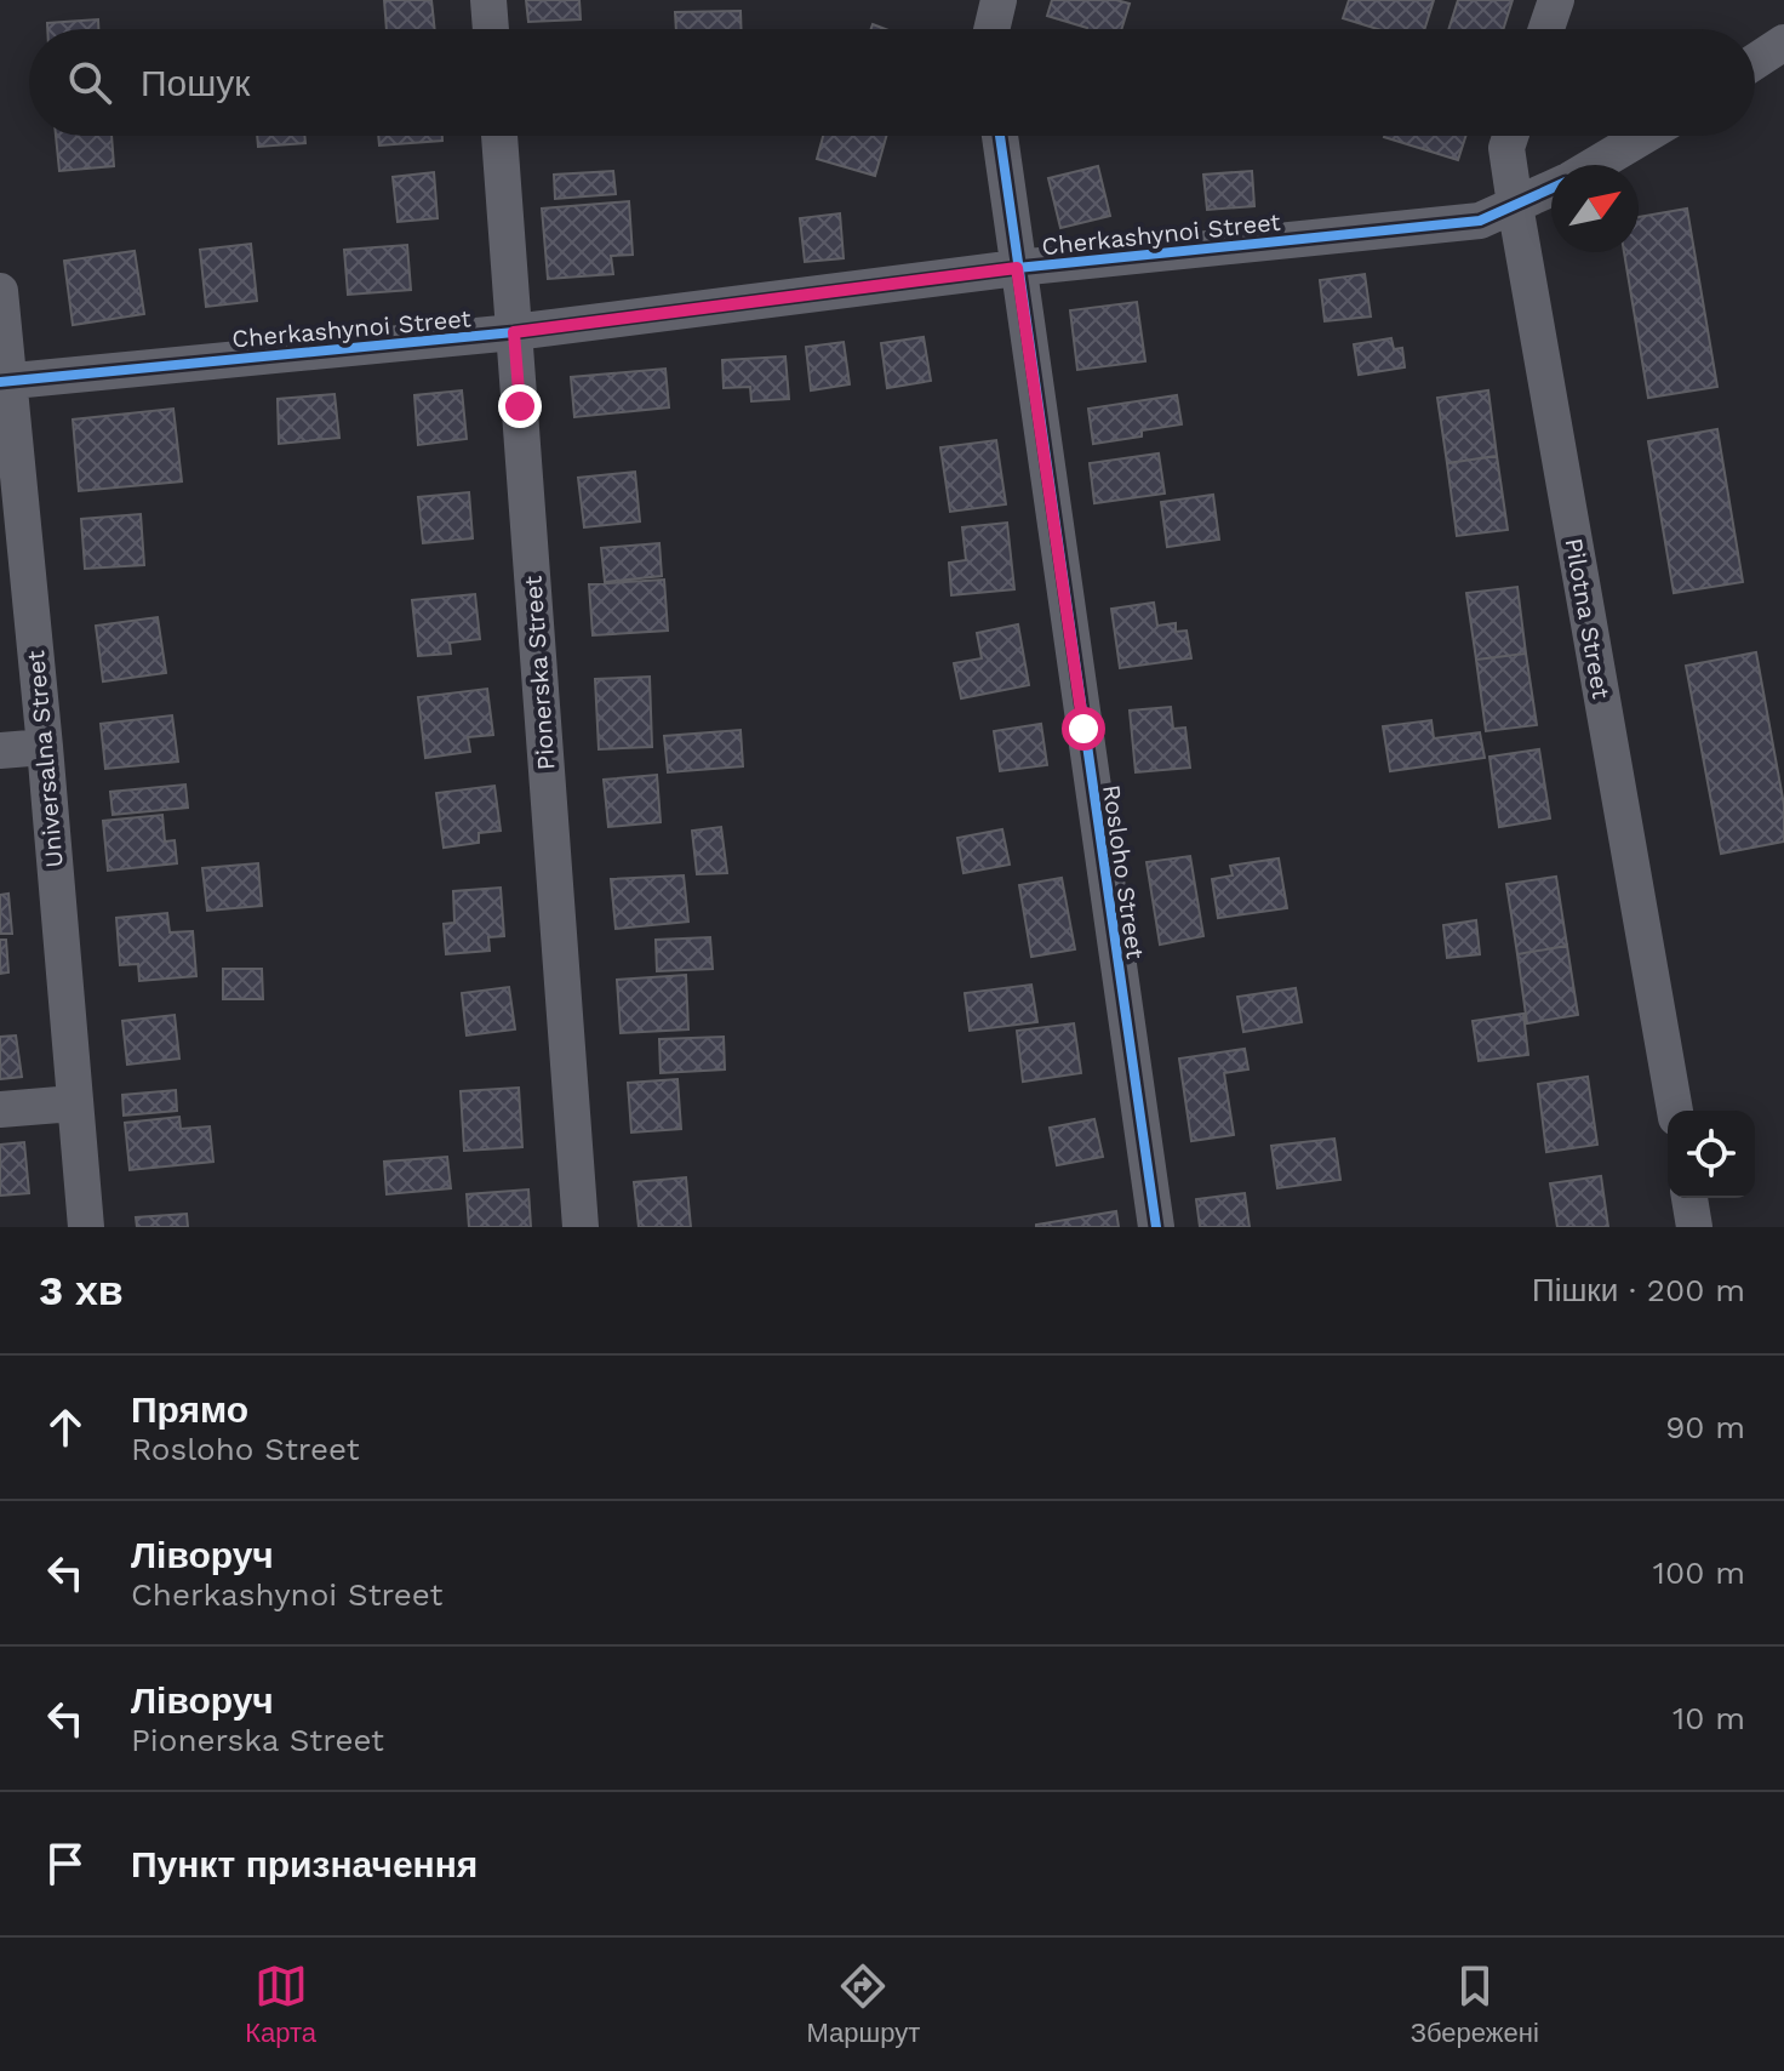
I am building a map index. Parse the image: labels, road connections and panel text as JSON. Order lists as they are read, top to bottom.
{
  "streets": {
    "street": [
      "Cherkashynoi Street",
      "Pilotna Street",
      "Pionerska Street",
      "Universalna Street",
      "Rosloho Street"
    ]
  },
  "crossings": [
    ["Cherkashynoi Street", "Pilotna Street"],
    ["Cherkashynoi Street", "Pionerska Street"],
    ["Cherkashynoi Street", "Universalna Street"],
    ["Cherkashynoi Street", "Rosloho Street"]
  ],
  "north": "top right",
  "page": {
    "search": "Пошук",
    "heading": ["3 хв", "Пішки · 200 m"],
    "list": [
      ["Прямо", "Rosloho Street", "90 m"],
      ["Ліворуч", "Cherkashynoi Street", "100 m"],
      ["Ліворуч", "Pionerska Street", "10 m"],
      "Пункт призначення"
    ],
    "nav": ["Карта", "Маршрут", "Збережені"]
  }
}
